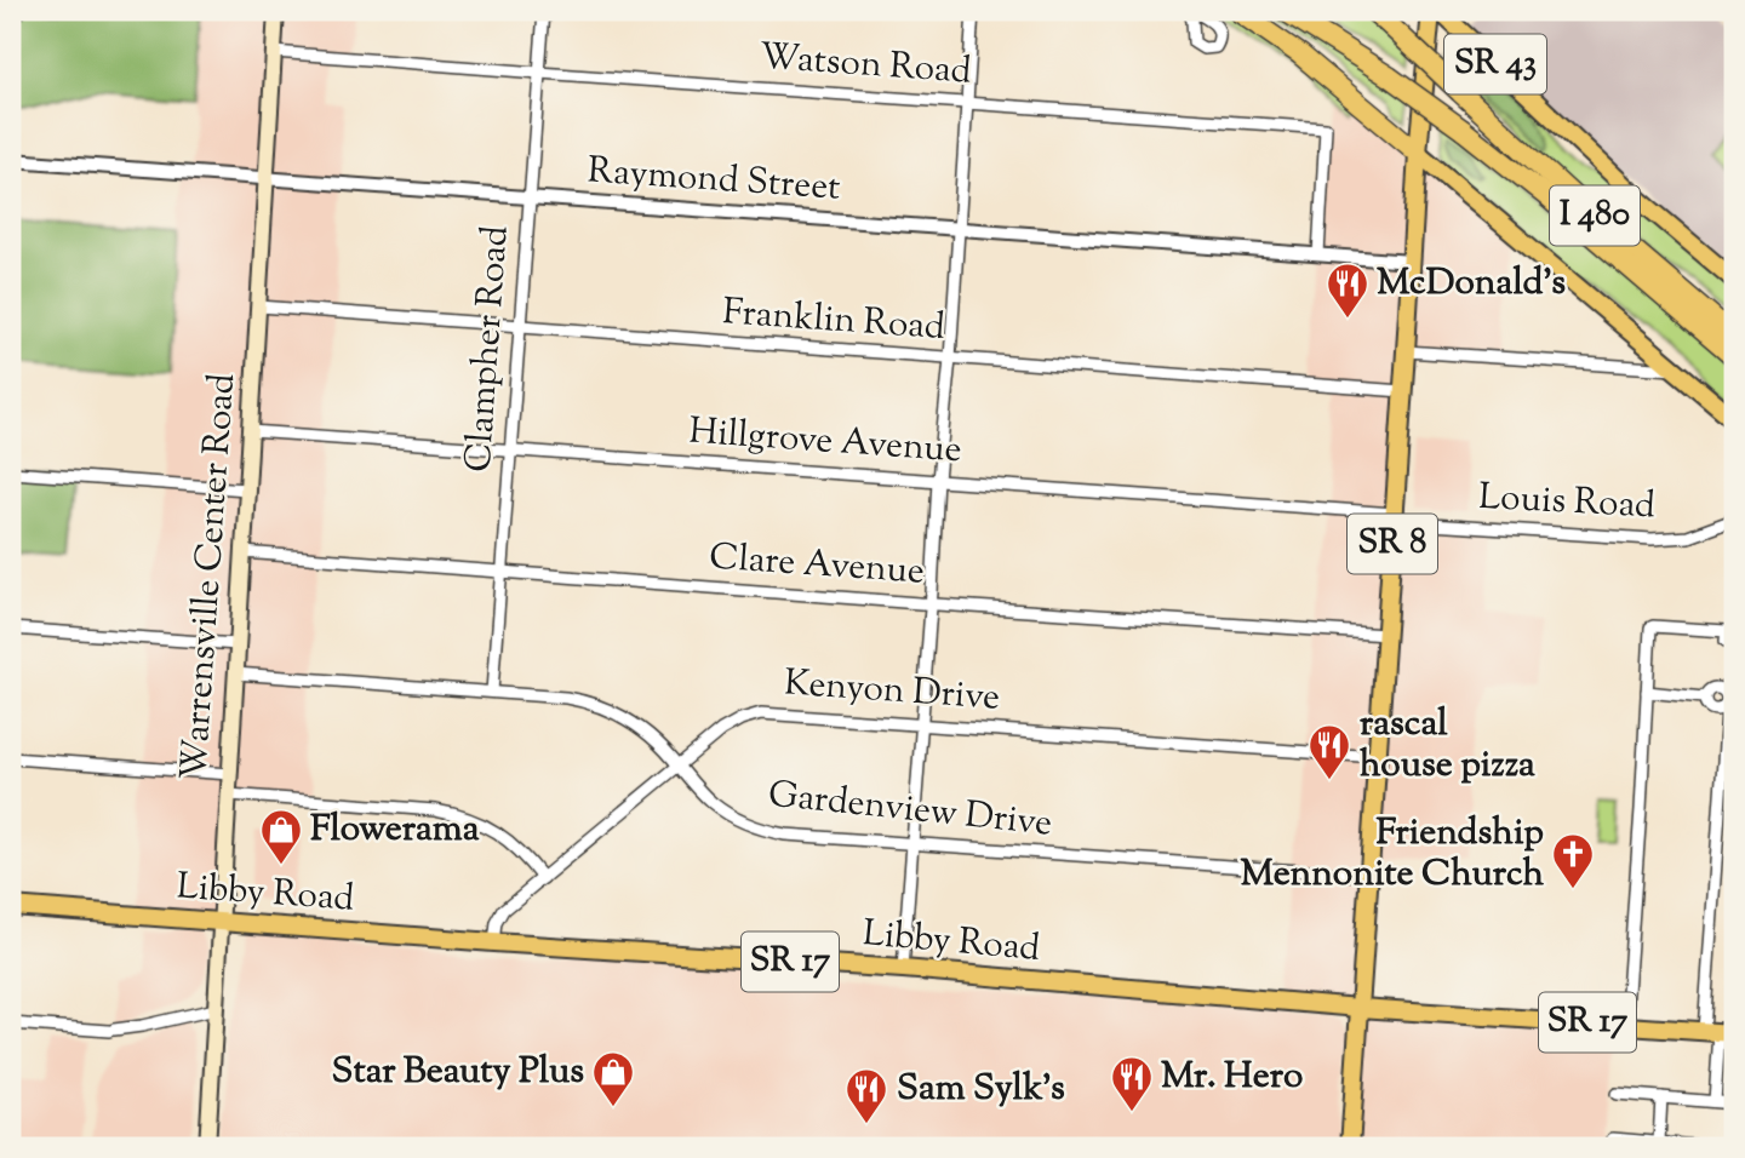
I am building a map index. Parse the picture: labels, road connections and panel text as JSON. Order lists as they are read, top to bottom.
{
  "streets": {
    "highway": ["I 480"],
    "main road": [
      "SR 43",
      "SR 8",
      "Warrensville Center Road",
      "Libby Road",
      "SR 17"
    ],
    "street": [
      "Watson Road",
      "Raymond Street",
      "Franklin Road",
      "Clampher Road",
      "Hillgrove Avenue",
      "Louis Road",
      "Clare Avenue",
      "Kenyon Drive",
      "Gardenview Drive"
    ]
  },
  "crossings": [
    ["Watson Road", "Raymond Street"],
    ["Watson Road", "Clampher Road"],
    ["Watson Road", "Warrensville Center Road"],
    ["Raymond Street", "Clampher Road"],
    ["Raymond Street", "SR 8"],
    ["Raymond Street", "Warrensville Center Road"],
    ["Franklin Road", "Clampher Road"],
    ["Franklin Road", "SR 8"],
    ["Franklin Road", "Warrensville Center Road"],
    ["Clampher Road", "Hillgrove Avenue"],
    ["Clampher Road", "Clare Avenue"],
    ["Clampher Road", "Gardenview Drive"],
    ["Hillgrove Avenue", "Louis Road"],
    ["Hillgrove Avenue", "SR 8"],
    ["Hillgrove Avenue", "Warrensville Center Road"],
    ["Louis Road", "SR 8"],
    ["SR 8", "Clare Avenue"],
    ["SR 8", "Kenyon Drive"],
    ["SR 8", "Gardenview Drive"],
    ["SR 8", "Libby Road"],
    ["Clare Avenue", "Warrensville Center Road"],
    ["Warrensville Center Road", "Gardenview Drive"],
    ["Warrensville Center Road", "Libby Road"],
    ["Kenyon Drive", "Gardenview Drive"],
    ["Kenyon Drive", "Libby Road"]
  ],
  "places": {
    "restaurant": [
      "McDonald's",
      "rascal house pizza",
      "Mr. Hero",
      "Sam Sylk's"
    ],
    "shop": ["Flowerama", "Star Beauty Plus"],
    "church": ["Friendship Mennonite Church"]
  }
}
